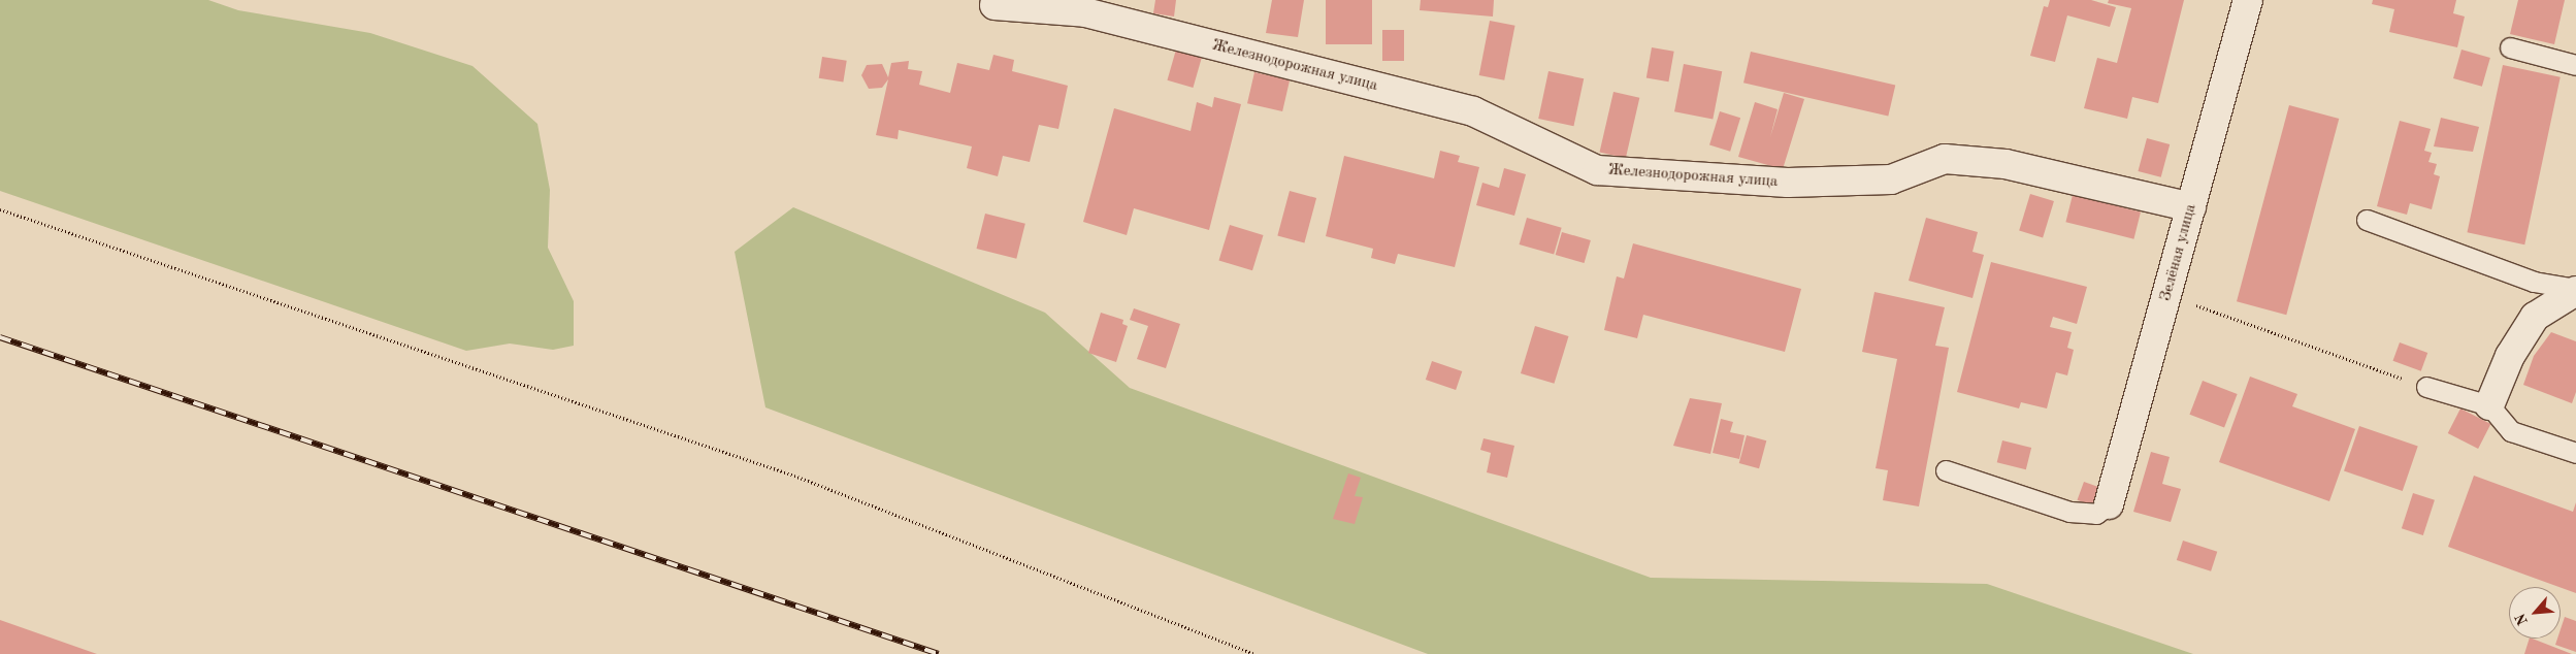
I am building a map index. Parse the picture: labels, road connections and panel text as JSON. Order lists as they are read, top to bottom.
{
  "streets": {
    "street": ["Железнодорожная улица", "Зелёная улица"]
  },
  "crossings": [
    ["Железнодорожная улица", "Зелёная улица"]
  ],
  "north": "bottom left"
}
